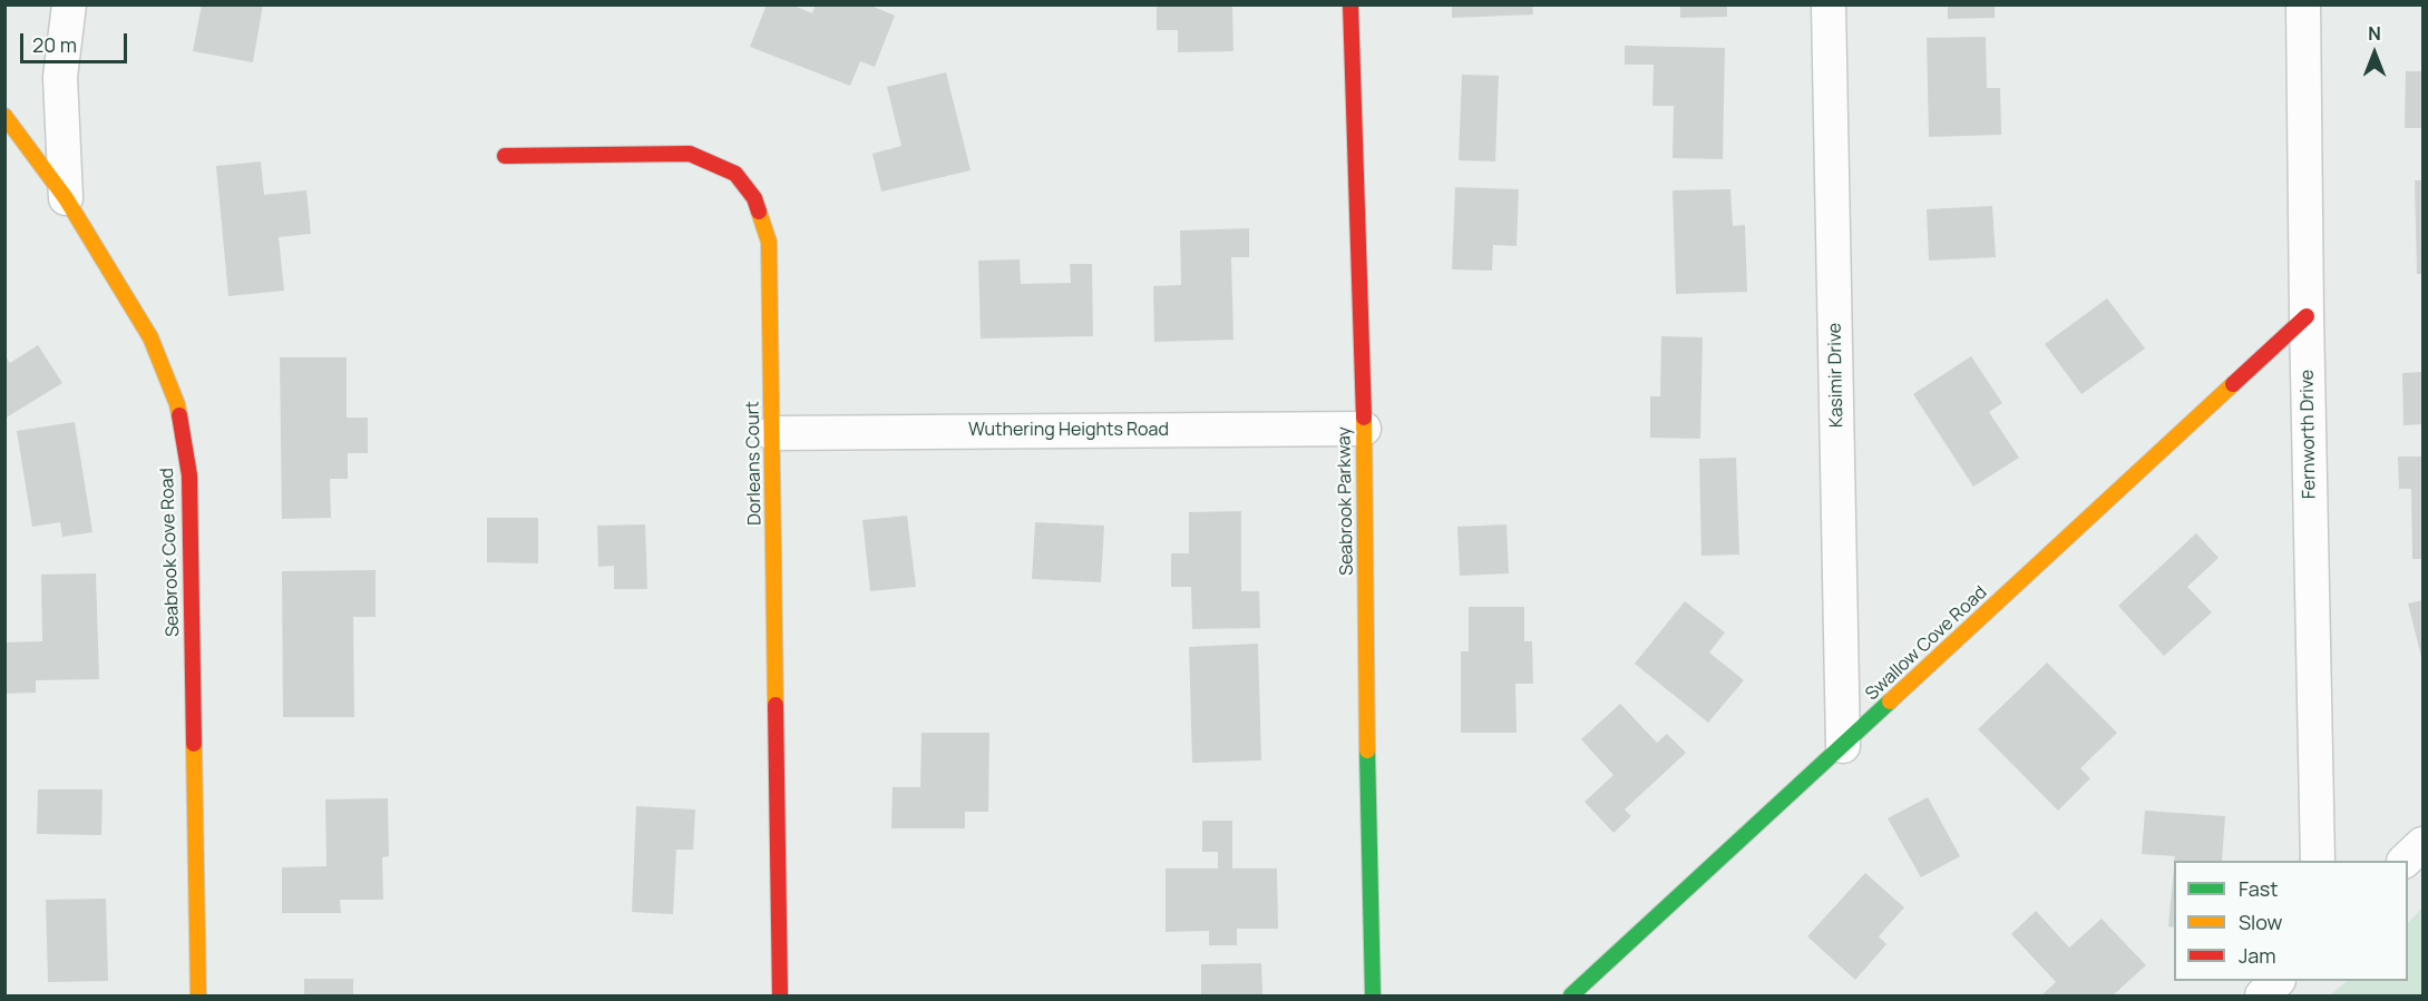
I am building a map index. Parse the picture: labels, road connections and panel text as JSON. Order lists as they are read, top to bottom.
{
  "streets": {
    "street": [
      "Kasimir Drive",
      "Wuthering Heights Road",
      "Fernworth Drive",
      "Dorleans Court",
      "Seabrook Parkway",
      "Seabrook Cove Road",
      "Swallow Cove Road"
    ]
  },
  "crossings": [
    ["Kasimir Drive", "Swallow Cove Road"],
    ["Wuthering Heights Road", "Dorleans Court"],
    ["Wuthering Heights Road", "Seabrook Parkway"],
    ["Fernworth Drive", "Swallow Cove Road"]
  ],
  "legend": ["Fast", "Slow", "Jam"],
  "scale_bar": "20 m",
  "north": "top"
}
